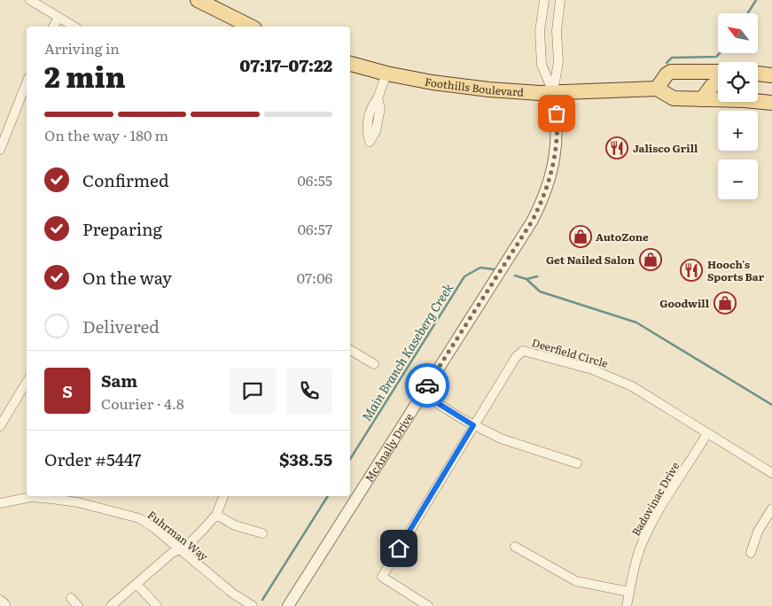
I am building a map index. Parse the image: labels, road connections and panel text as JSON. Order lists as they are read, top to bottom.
{
  "streets": {
    "main road": ["Foothills Boulevard"],
    "street": [
      "Deerfield Circle",
      "McAnally Drive",
      "Badovinac Drive",
      "Fuhrman Way"
    ]
  },
  "crossings": [
    ["Foothills Boulevard", "McAnally Drive"],
    ["Deerfield Circle", "Badovinac Drive"]
  ],
  "water": ["Main Branch Kaseberg Creek"],
  "places": {
    "restaurant": ["Jalisco Grill", "Hooch's Sports Bar"],
    "shop": ["AutoZone", "Get Nailed Salon", "Goodwill"]
  },
  "north": "top left",
  "page": {
    "map_buttons": ["+", "−"],
    "heading": ["2 min", "Arriving in", "07:17–07:22"],
    "panel": [
      "Sam",
      "Courier · 4.8",
      "Order #5447",
      "$38.55"
    ],
    "bar": "On the way · 180 m",
    "list": [
      ["Confirmed", "06:55"],
      ["Preparing", "06:57"],
      ["On the way", "07:06"],
      "Delivered"
    ],
    "round": "S"
  }
}
